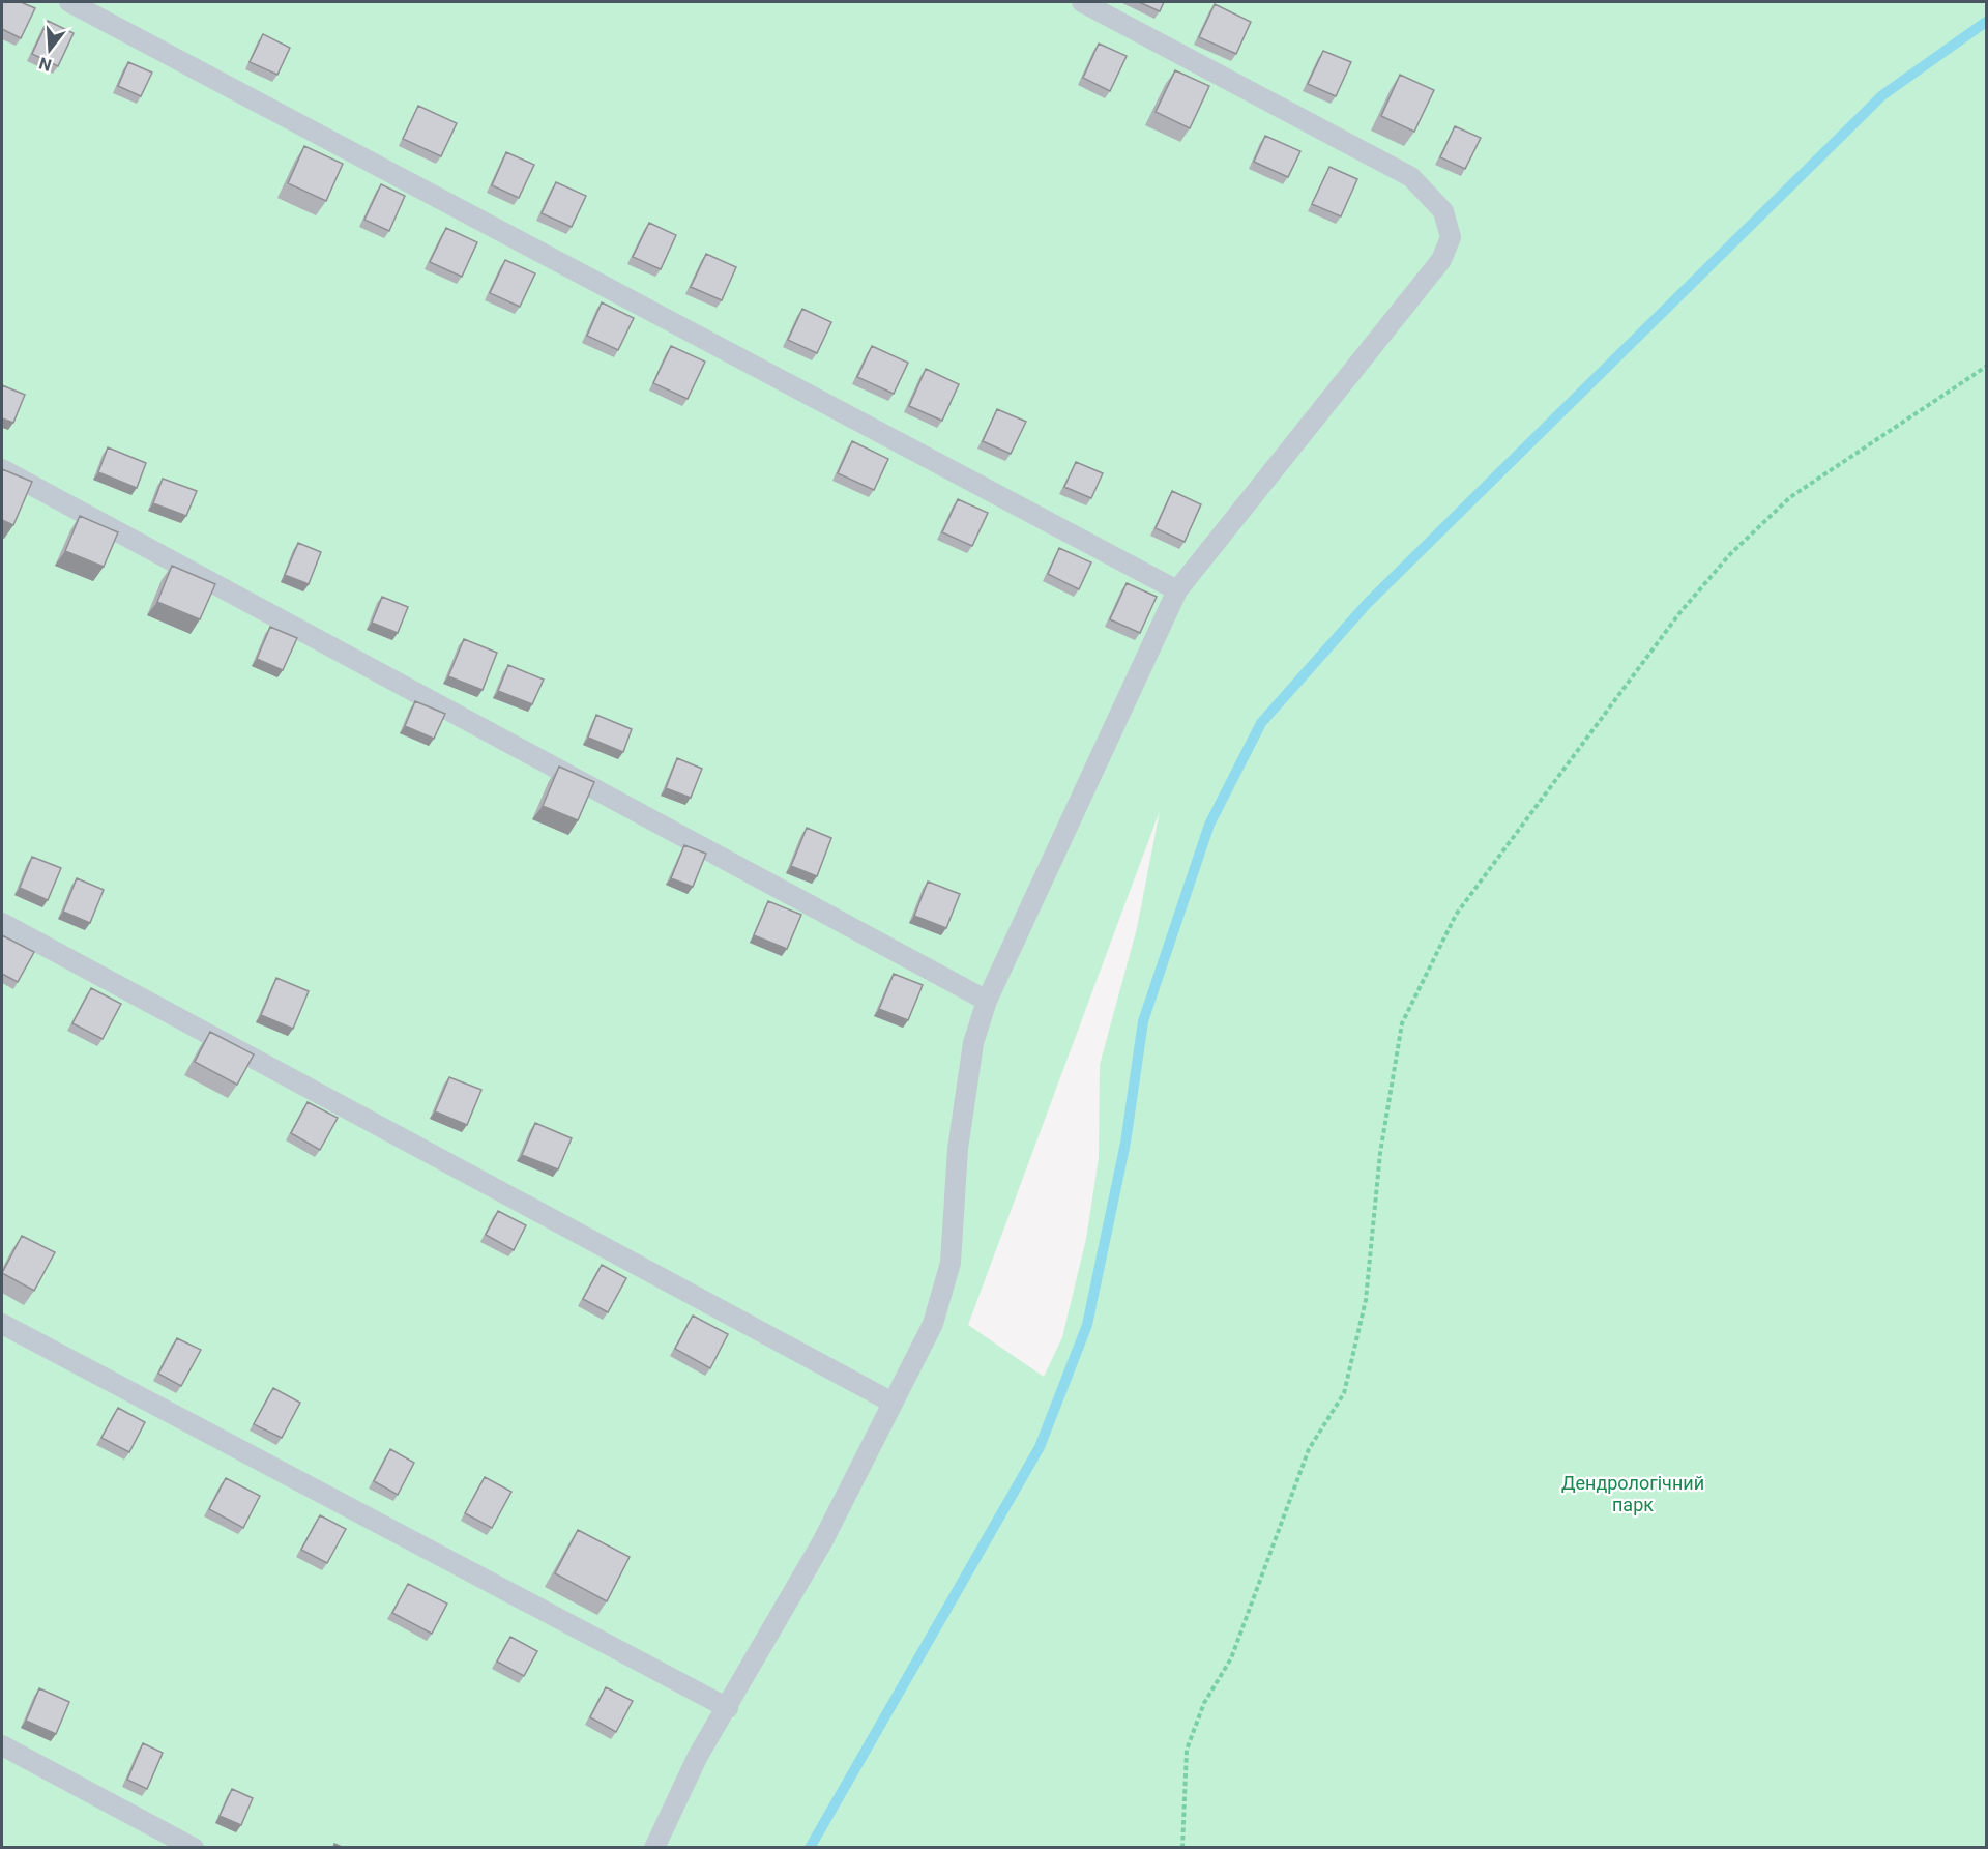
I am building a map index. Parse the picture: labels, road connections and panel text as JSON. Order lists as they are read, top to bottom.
{
  "parks": ["Дендрологічний парк"],
  "north": "bottom"
}
